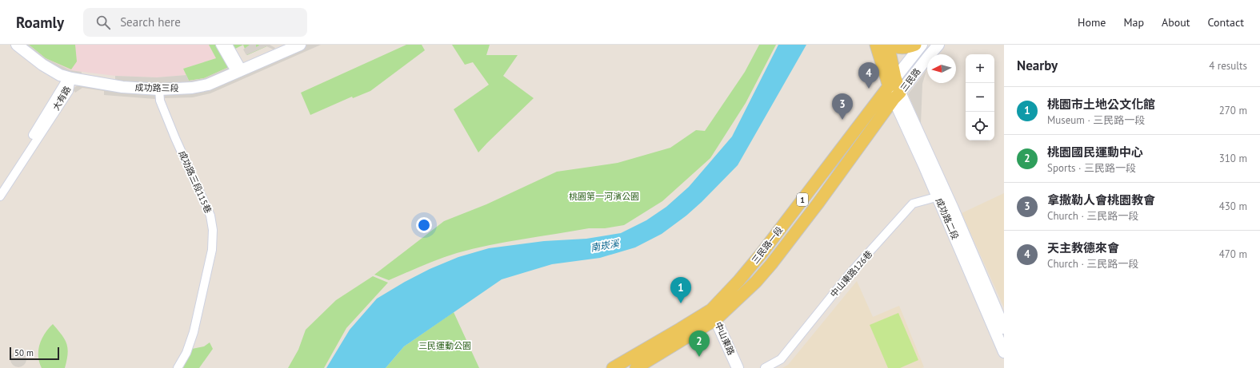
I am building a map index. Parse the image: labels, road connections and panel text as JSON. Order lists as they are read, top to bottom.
{
  "streets": {
    "main road": ["1", "成功路二段", "三民路一段"],
    "street": [
      "三民路",
      "成功路三段",
      "大有路",
      "成功路三段115巷",
      "中山東路126巷",
      "中山東路"
    ]
  },
  "crossings": [
    ["三民路", "成功路二段"],
    ["三民路", "三民路一段"],
    ["成功路三段", "大有路"],
    ["成功路三段", "成功路三段115巷"],
    ["成功路二段", "三民路一段"],
    ["成功路二段", "中山東路126巷"],
    ["三民路一段", "中山東路"]
  ],
  "water": ["南崁溪"],
  "parks": ["桃園第一河濱公園", "三民運動公園"],
  "scale_bar": "50 m",
  "north": "left",
  "page": {
    "header": "Roamly",
    "search": "Search here",
    "nav": [
      "Home",
      "Map",
      "About",
      "Contact"
    ],
    "heading": ["Nearby", "4 results"],
    "map_buttons": ["+", "−"],
    "pins": [
      "4",
      "3",
      "1",
      "2"
    ],
    "list": [
      {
        "mark": "1",
        "name": "桃園市土地公文化館",
        "note": "Museum · 三民路一段",
        "value": "270 m"
      },
      {
        "mark": "2",
        "name": "桃園國民運動中心",
        "note": "Sports · 三民路一段",
        "value": "310 m"
      },
      {
        "mark": "3",
        "name": "拿撒勒人會桃園教會",
        "note": "Church · 三民路一段",
        "value": "430 m"
      },
      {
        "mark": "4",
        "name": "天主教德來會",
        "note": "Church · 三民路一段",
        "value": "470 m"
      }
    ],
    "scale": "50 m"
  }
}
